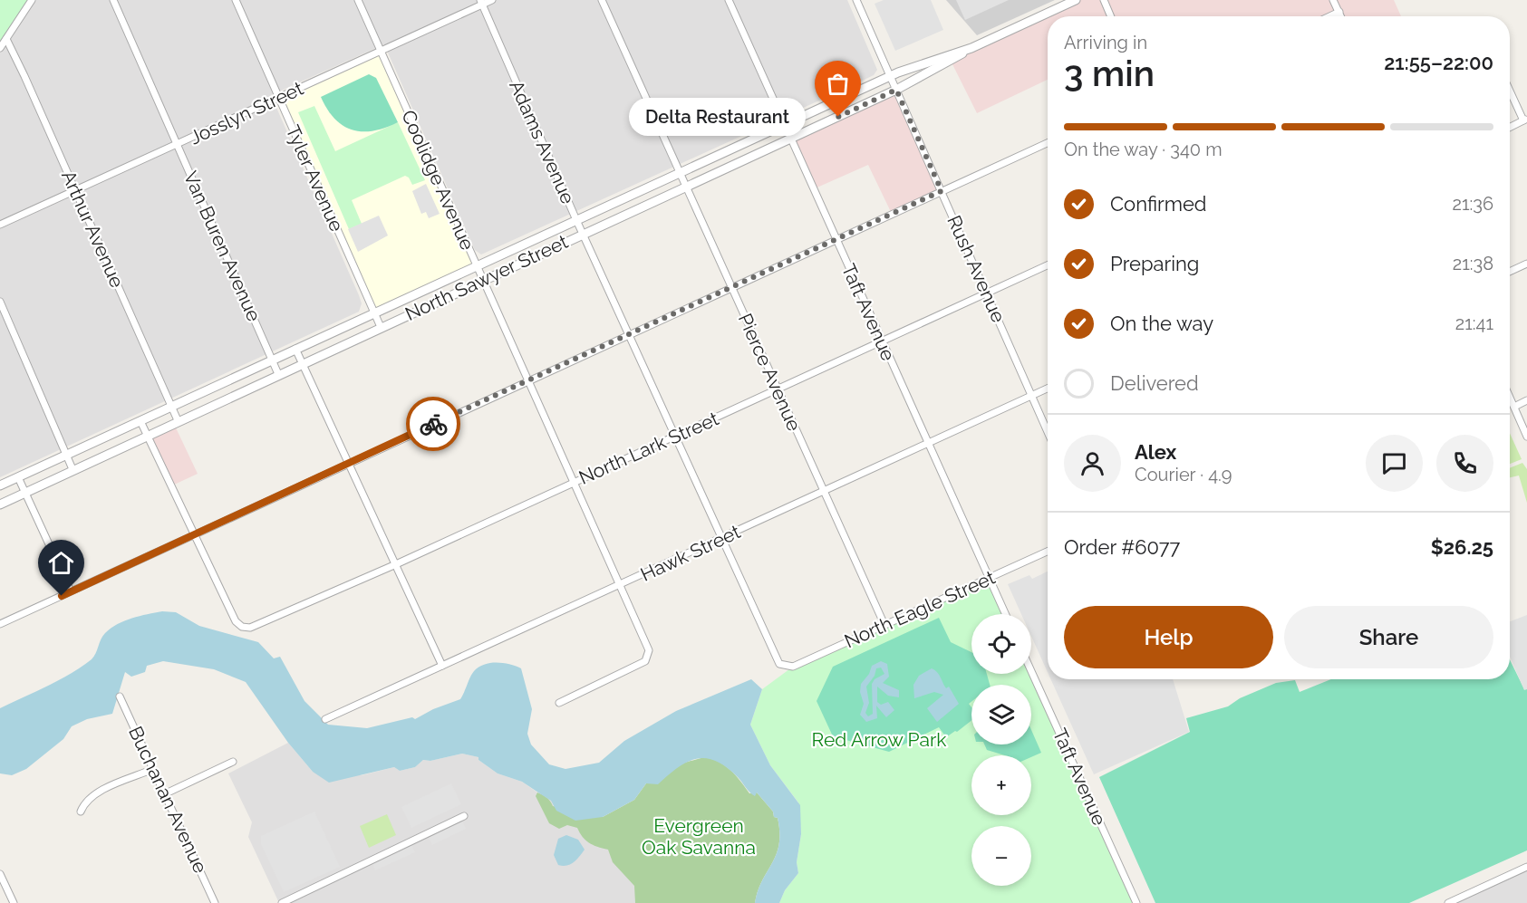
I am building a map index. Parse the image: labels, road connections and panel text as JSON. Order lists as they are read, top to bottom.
{
  "streets": {
    "street": [
      "Josslyn Street",
      "Adams Avenue",
      "Tyler Avenue",
      "Coolidge Avenue",
      "Arthur Avenue",
      "Van Buren Avenue",
      "Rush Avenue",
      "North Sawyer Street",
      "Taft Avenue",
      "Pierce Avenue",
      "North Lark Street",
      "Hawk Street",
      "North Eagle Street",
      "Buchanan Avenue"
    ]
  },
  "crossings": [
    ["Josslyn Street", "Adams Avenue"],
    ["Josslyn Street", "Tyler Avenue"],
    ["Josslyn Street", "Coolidge Avenue"],
    ["Josslyn Street", "Arthur Avenue"],
    ["Josslyn Street", "Van Buren Avenue"],
    ["Adams Avenue", "North Sawyer Street"],
    ["Adams Avenue", "North Lark Street"],
    ["Adams Avenue", "Hawk Street"],
    ["Adams Avenue", "North Eagle Street"],
    ["Tyler Avenue", "North Sawyer Street"],
    ["Coolidge Avenue", "North Sawyer Street"],
    ["Coolidge Avenue", "North Lark Street"],
    ["Coolidge Avenue", "Hawk Street"],
    ["Arthur Avenue", "North Sawyer Street"],
    ["Van Buren Avenue", "North Sawyer Street"],
    ["Rush Avenue", "North Sawyer Street"],
    ["Rush Avenue", "North Lark Street"],
    ["Rush Avenue", "Hawk Street"],
    ["North Sawyer Street", "Taft Avenue"],
    ["North Sawyer Street", "Pierce Avenue"],
    ["Taft Avenue", "North Lark Street"],
    ["Taft Avenue", "Hawk Street"],
    ["Taft Avenue", "North Eagle Street"],
    ["Pierce Avenue", "North Lark Street"],
    ["Pierce Avenue", "Hawk Street"],
    ["Pierce Avenue", "North Eagle Street"]
  ],
  "parks": ["Red Arrow Park", "Evergreen Oak Savanna"],
  "places": ["Delta Restaurant"],
  "page": {
    "heading": ["3 min", "Arriving in", "21:55–22:00"],
    "panel": [
      "Alex",
      "Courier · 4.9",
      "Order #6077",
      "$26.25"
    ],
    "bubble": "Delta Restaurant",
    "bar": "On the way · 340 m",
    "list": [
      ["Confirmed", "21:36"],
      ["Preparing", "21:38"],
      ["On the way", "21:41"],
      "Delivered"
    ],
    "buttons": ["Help", "Share"],
    "map_buttons": ["+", "−"]
  }
}
